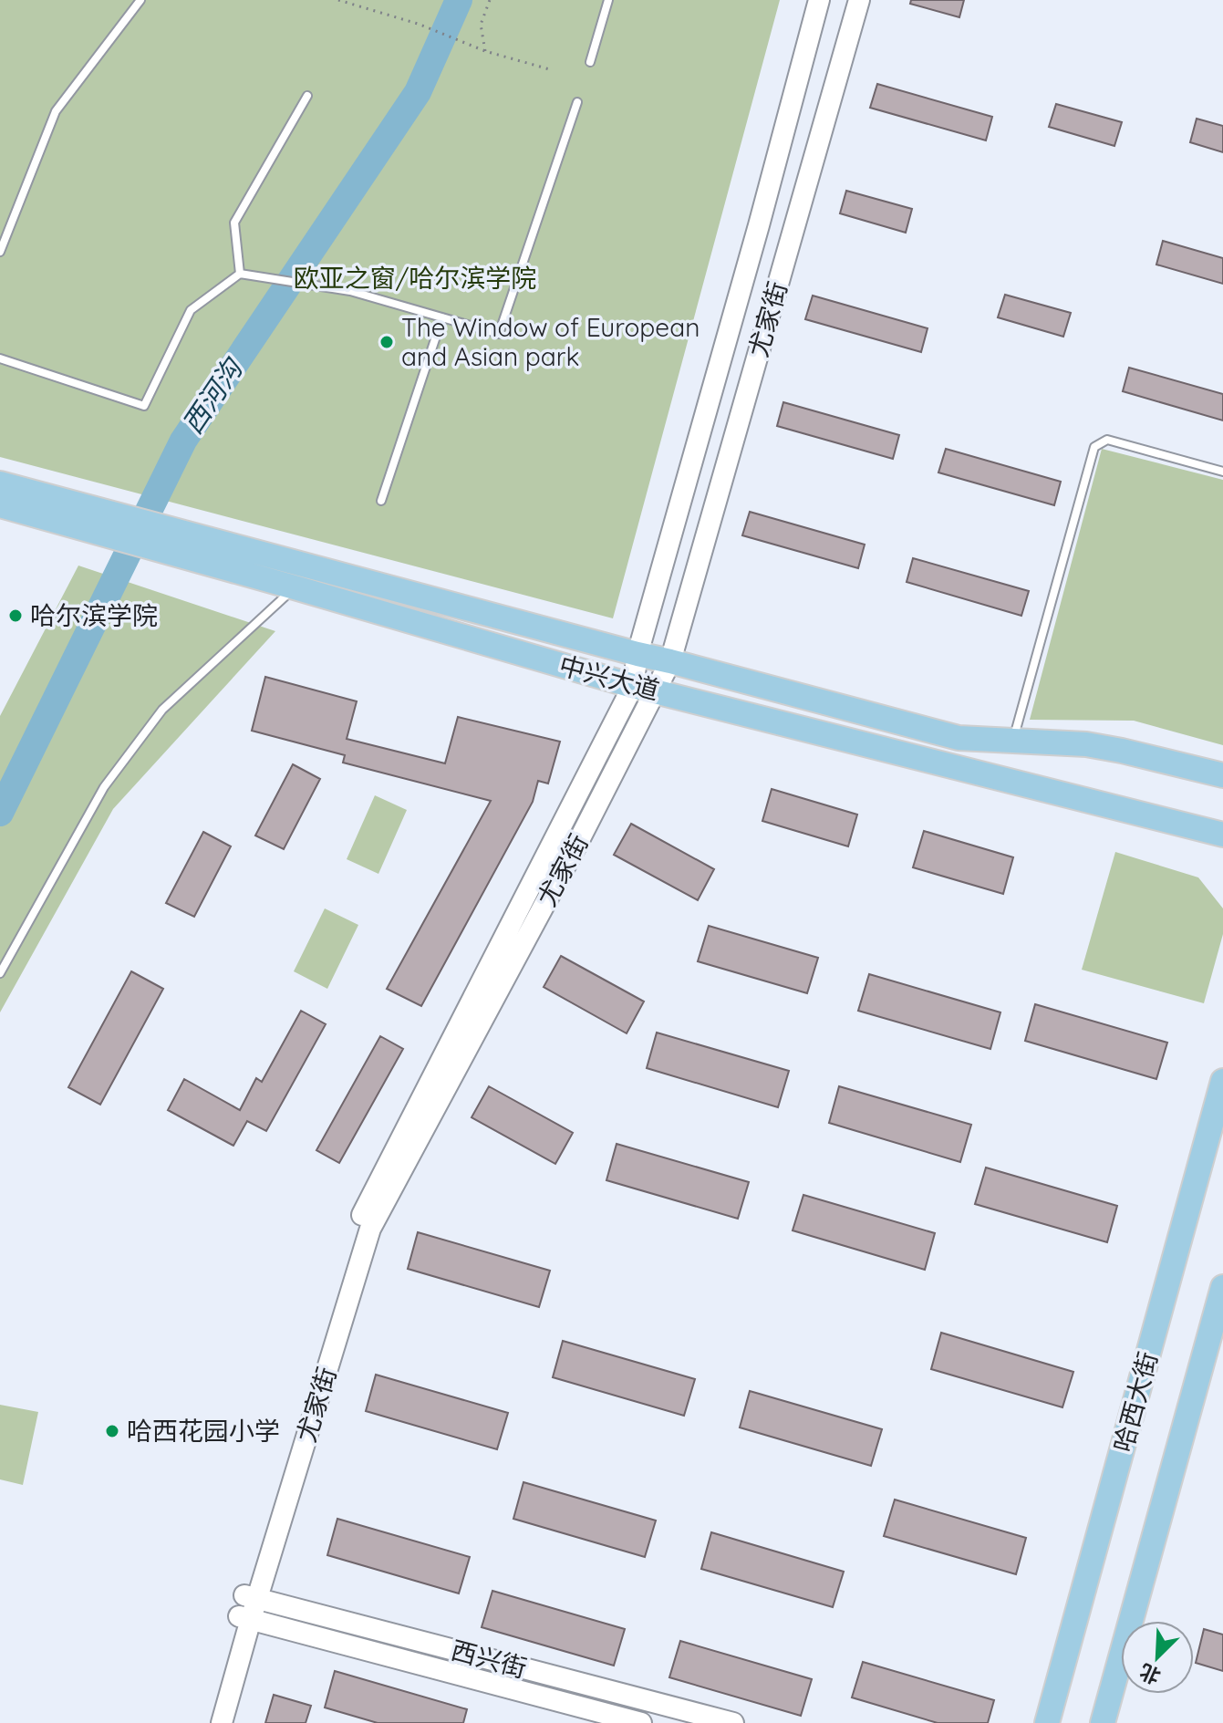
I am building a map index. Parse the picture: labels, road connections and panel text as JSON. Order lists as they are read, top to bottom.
{
  "streets": {
    "main road": [
      "尤家街",
      "中兴大道",
      "哈西大街",
      "西兴街"
    ]
  },
  "crossings": [
    ["尤家街", "中兴大道"],
    ["尤家街", "西兴街"]
  ],
  "water": ["西河沟"],
  "parks": ["欧亚之窗/哈尔滨学院"],
  "places": ["The Window of European and Asian park", "哈尔滨学院", "哈西花园小学"],
  "north": "bottom left"
}
